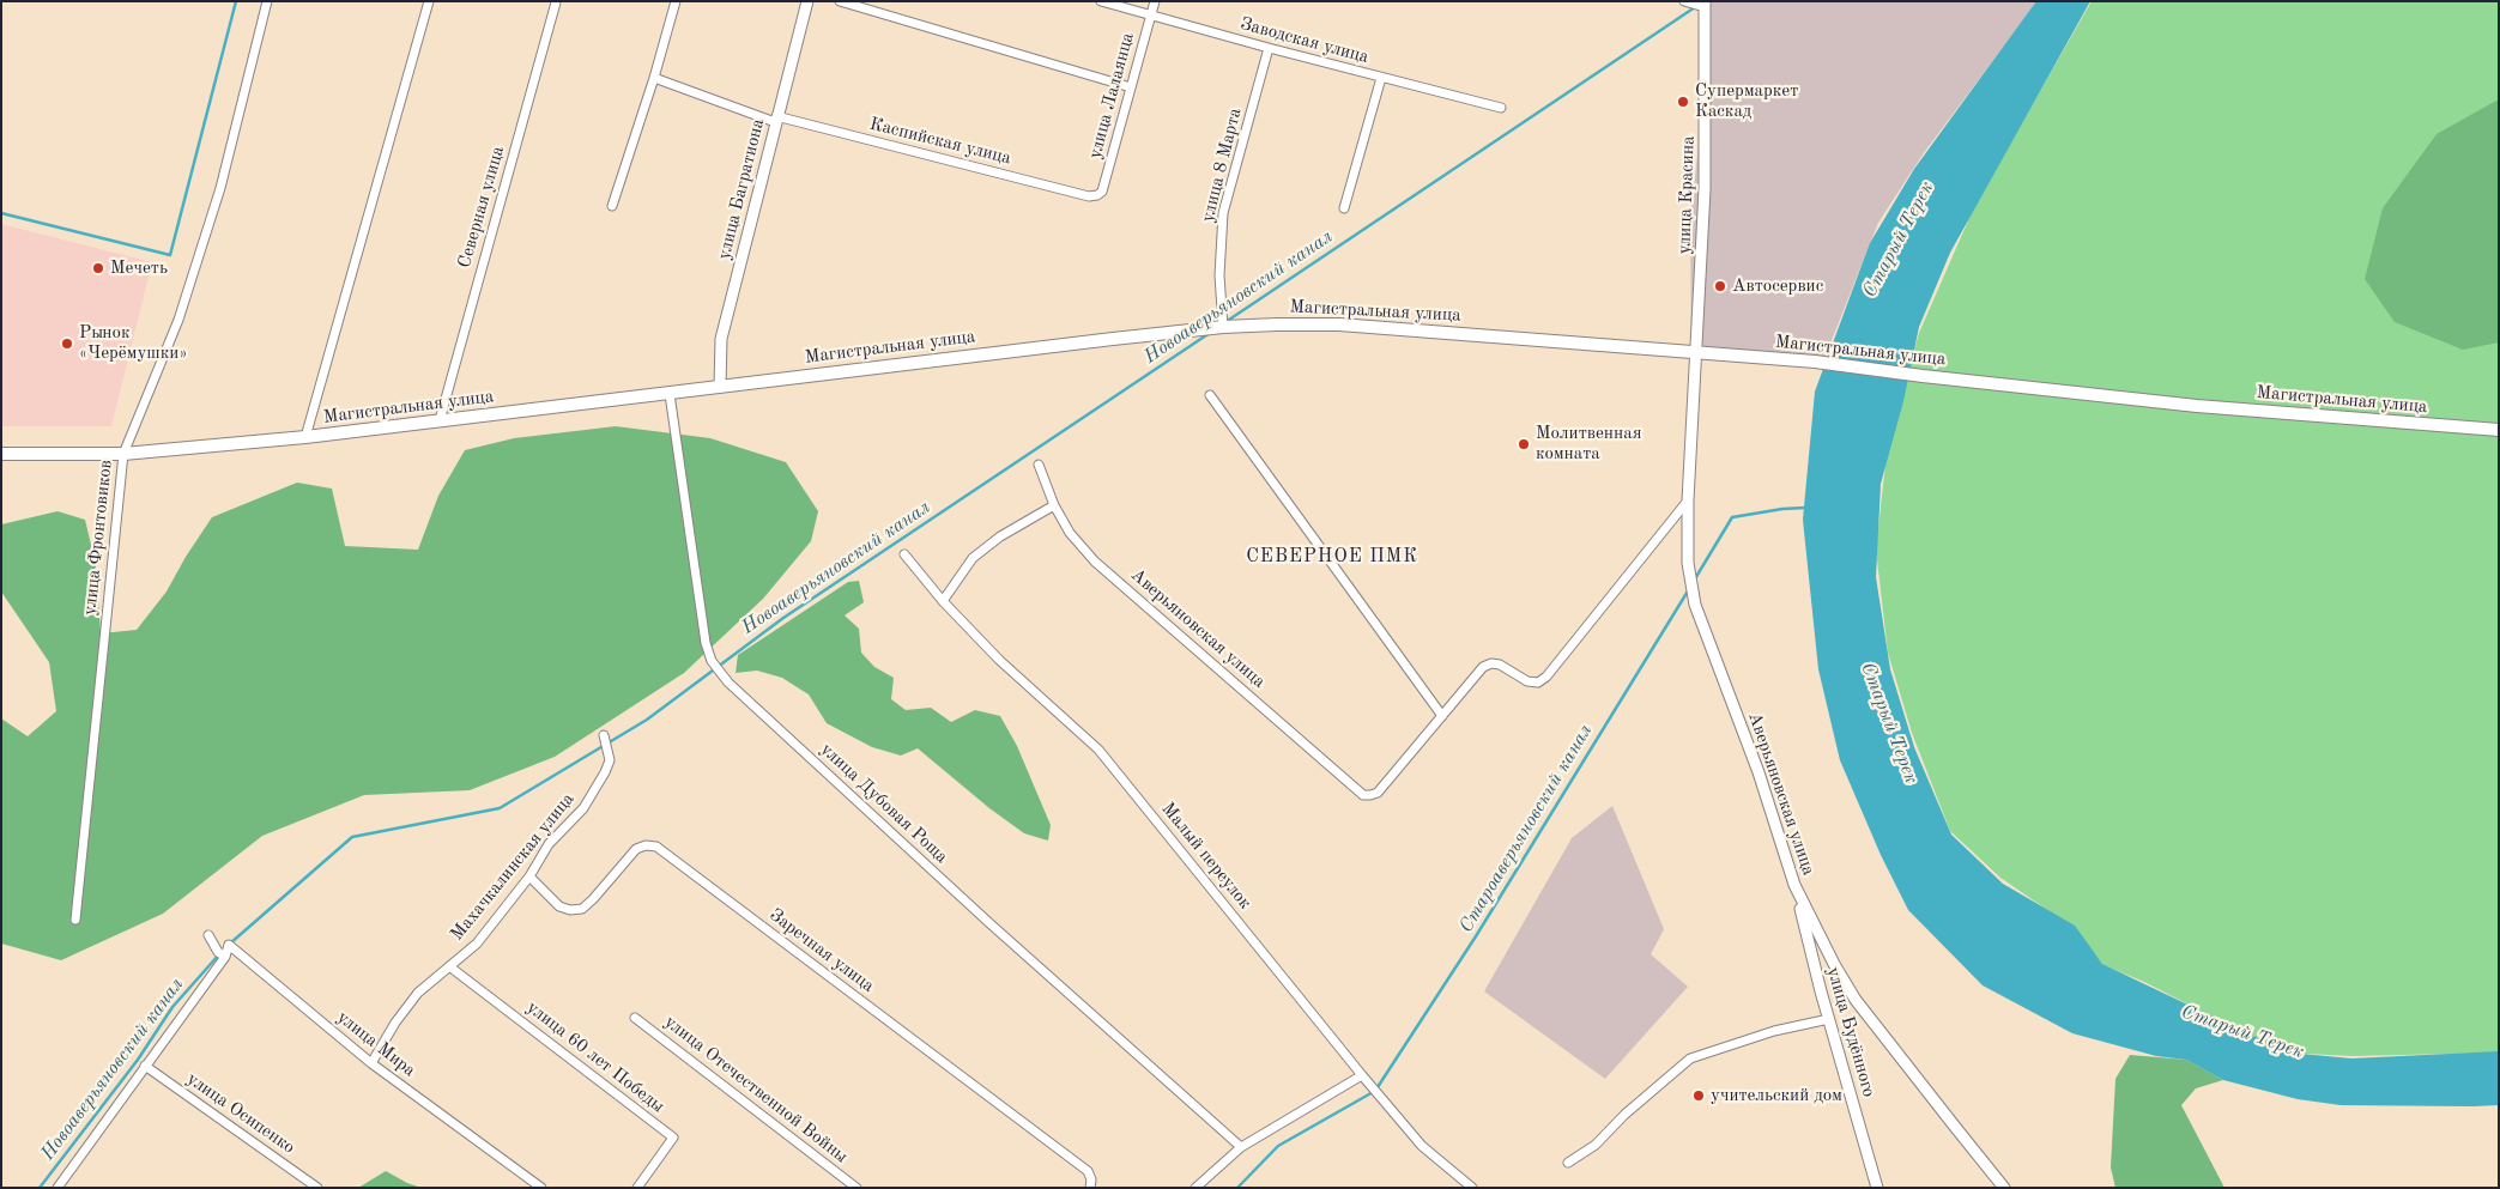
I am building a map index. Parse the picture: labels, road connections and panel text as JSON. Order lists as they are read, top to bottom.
{
  "streets": {
    "main road": ["Магистральная улица"],
    "street": [
      "Заводская улица",
      "улица Лалаянца",
      "Каспийская улица",
      "улица 8 Марта",
      "улица Багратиона",
      "улица Красина",
      "Северная улица",
      "улица Фронтовиков",
      "Аверьяновская улица",
      "улица Дубовая Роща",
      "Малый переулок",
      "Махачкалинская улица",
      "Заречная улица",
      "улица Будённого",
      "улица Мира",
      "улица 60 лет Победы",
      "улица Отечественной Войны",
      "улица Осипенко"
    ]
  },
  "crossings": [
    ["Заводская улица", "улица Лалаянца"],
    ["Заводская улица", "улица 8 Марта"],
    ["улица Лалаянца", "Каспийская улица"],
    ["Каспийская улица", "улица Багратиона"],
    ["улица 8 Марта", "Магистральная улица"],
    ["улица Багратиона", "Магистральная улица"],
    ["улица Красина", "Магистральная улица"],
    ["улица Красина", "Аверьяновская улица"],
    ["Северная улица", "Магистральная улица"],
    ["Магистральная улица", "улица Фронтовиков"],
    ["Магистральная улица", "Аверьяновская улица"],
    ["Магистральная улица", "улица Дубовая Роща"],
    ["Аверьяновская улица", "улица Будённого"],
    ["Махачкалинская улица", "Заречная улица"],
    ["Махачкалинская улица", "улица Мира"],
    ["Махачкалинская улица", "улица 60 лет Победы"]
  ],
  "districts": ["СЕВЕРНОЕ ПМК"],
  "water": ["Старый Терек", "Новоаверьяновский канал", "Староаверьяновский канал"],
  "places": [
    "Супермаркет Каскад",
    "Мечеть",
    "Автосервис",
    "Рынок «Черёмушки»",
    "Молитвенная комната",
    "учительский дом"
  ]
}
